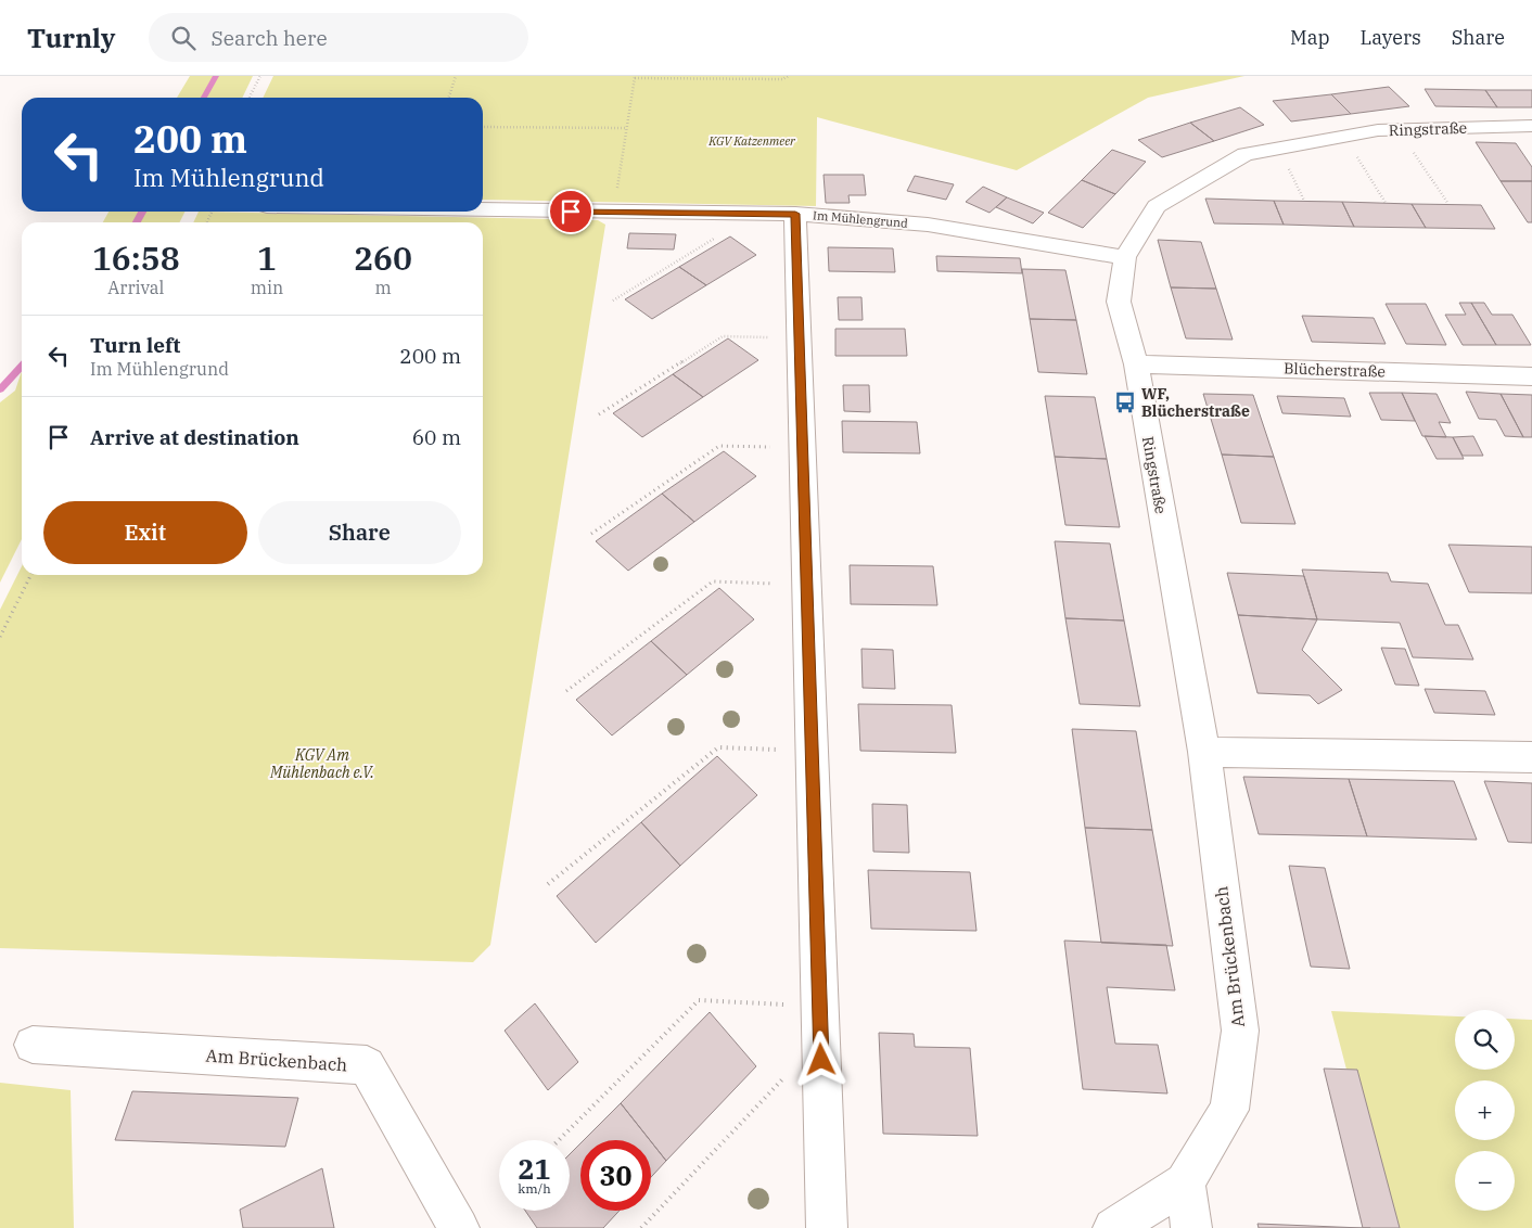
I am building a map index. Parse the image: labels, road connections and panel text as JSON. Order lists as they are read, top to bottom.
{
  "streets": {
    "street": [
      "Ringstraße",
      "Im Mühlengrund",
      "Blücherstraße",
      "Am Brückenbach"
    ]
  },
  "crossings": [
    ["Ringstraße", "Im Mühlengrund"],
    ["Ringstraße", "Blücherstraße"],
    ["Ringstraße", "Am Brückenbach"]
  ],
  "parks": ["KGV Katzenmeer", "KGV Am Mühlenbach e.V."],
  "places": {
    "bus stop": ["WF, Blücherstraße"]
  },
  "page": {
    "header": "Turnly",
    "search": "Search here",
    "nav": ["Map", "Layers", "Share"],
    "turn": ["200 m", "Im Mühlengrund"],
    "eta": [
      "16:58",
      "Arrival",
      "1",
      "min",
      "260",
      "m"
    ],
    "list": [
      {
        "name": "Turn left",
        "note": "Im Mühlengrund",
        "value": "200 m"
      },
      {
        "name": "Arrive at destination",
        "value": "60 m"
      }
    ],
    "buttons": ["Exit", "Share"],
    "map_buttons": ["+", "−"],
    "speed": "21 km/h",
    "limit": "30"
  }
}
